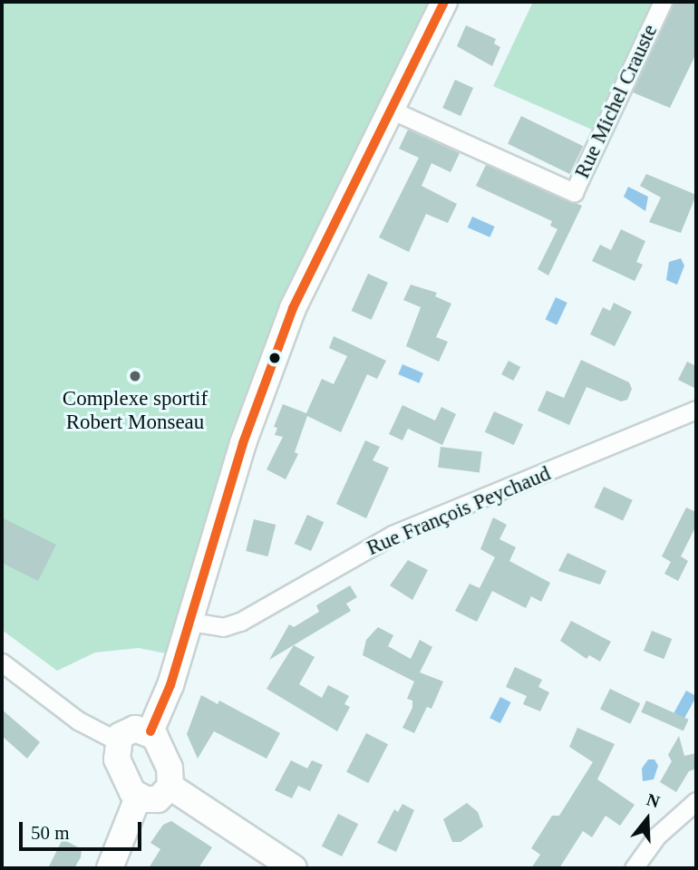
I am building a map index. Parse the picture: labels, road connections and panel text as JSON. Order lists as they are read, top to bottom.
{
  "streets": {
    "street": ["Rue Michel Crauste", "Rue François Peychaud"]
  },
  "places": ["Complexe sportif Robert Monseau"],
  "scale_bar": "50 m",
  "north": "top"
}
